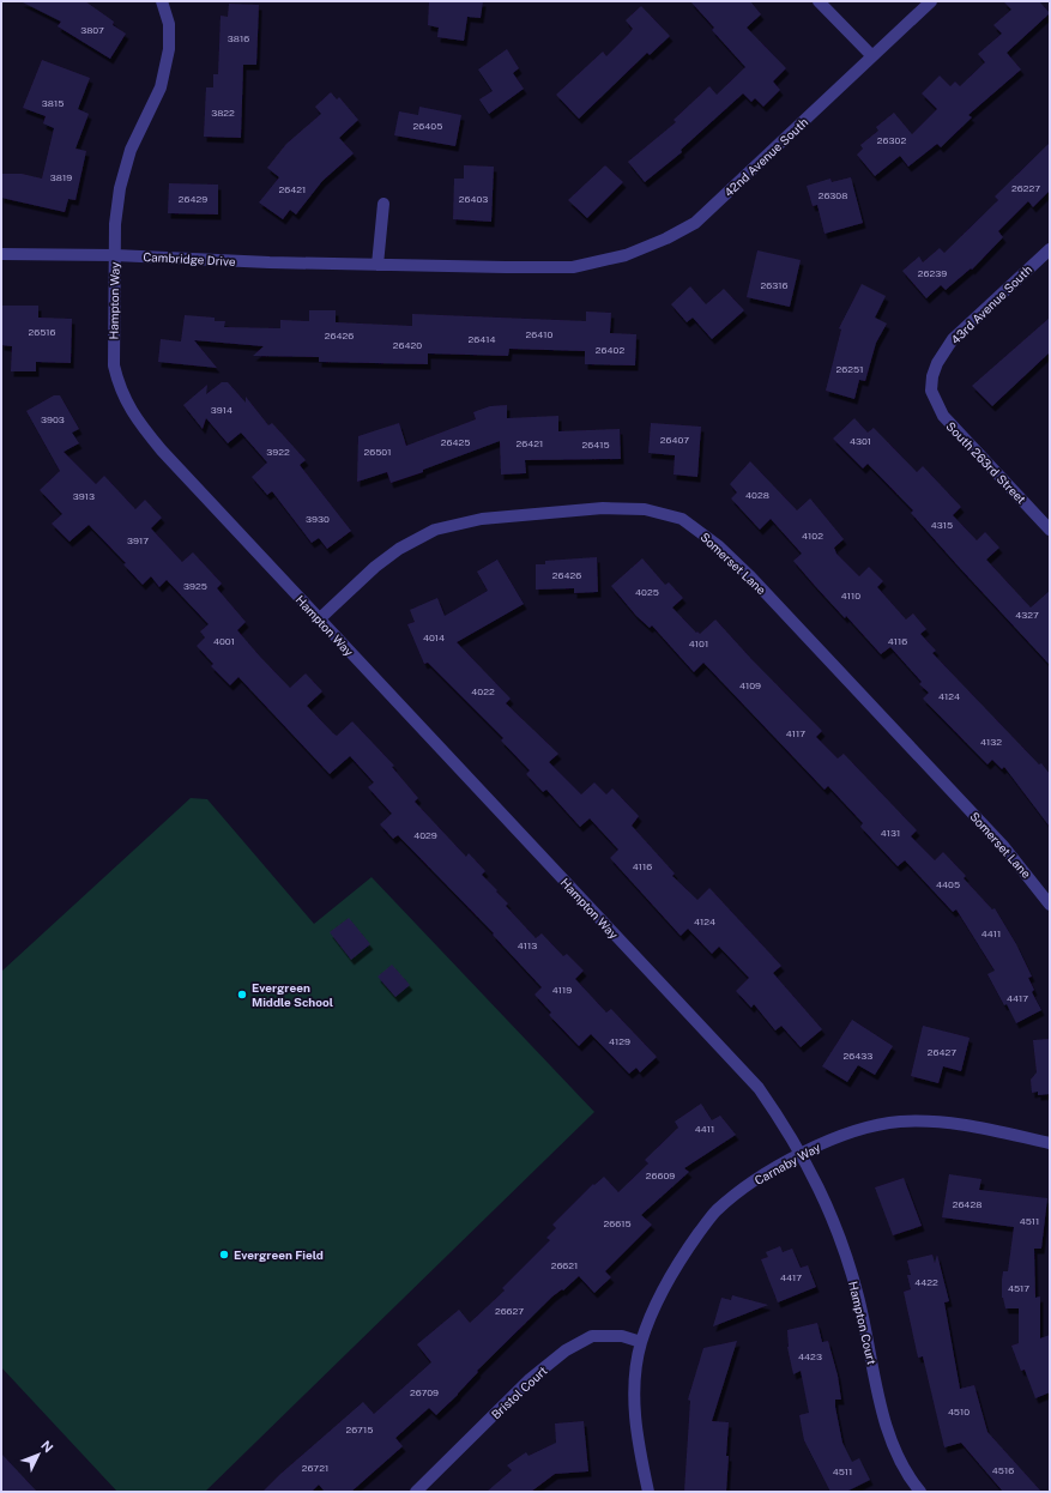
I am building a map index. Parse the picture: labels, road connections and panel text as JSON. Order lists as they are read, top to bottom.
{
  "streets": {
    "street": [
      "42nd Avenue South",
      "Cambridge Drive",
      "Hampton Way",
      "43rd Avenue South",
      "South 263rd Street",
      "Somerset Lane",
      "Carnaby Way",
      "Hampton Court",
      "Bristol Court"
    ]
  },
  "crossings": [
    ["42nd Avenue South", "Cambridge Drive"],
    ["Cambridge Drive", "Hampton Way"],
    ["Hampton Way", "Somerset Lane"],
    ["Hampton Way", "Carnaby Way"],
    ["Hampton Way", "Hampton Court"],
    ["43rd Avenue South", "South 263rd Street"],
    ["Carnaby Way", "Hampton Court"],
    ["Carnaby Way", "Bristol Court"]
  ],
  "places": ["Evergreen Middle School", "Evergreen Field"],
  "house_numbers": [
    "3807",
    "3816",
    "3815",
    "3822",
    "26405",
    "26302",
    "3819",
    "26227",
    "26421",
    "26308",
    "26429",
    "26403",
    "26239",
    "26316",
    "26516",
    "26410",
    "26426",
    "26414",
    "26420",
    "26402",
    "26251",
    "3914",
    "3903",
    "26407",
    "4301",
    "26425",
    "26421",
    "26415",
    "3922",
    "26501",
    "4028",
    "3913",
    "3930",
    "4315",
    "4102",
    "3917",
    "26426",
    "3925",
    "4025",
    "4110",
    "4327",
    "4014",
    "4001",
    "4116",
    "4101",
    "4109",
    "4022",
    "4124",
    "4117",
    "4132",
    "4131",
    "4029",
    "4116",
    "4405",
    "4124",
    "4411",
    "4113",
    "4119",
    "4417",
    "4129",
    "26427",
    "26433",
    "4411",
    "26609",
    "26428",
    "4511",
    "26615",
    "26621",
    "4417",
    "4422",
    "4517",
    "26627",
    "4423",
    "26709",
    "4510",
    "26715",
    "26721",
    "4516",
    "4511"
  ],
  "north": "top right"
}
